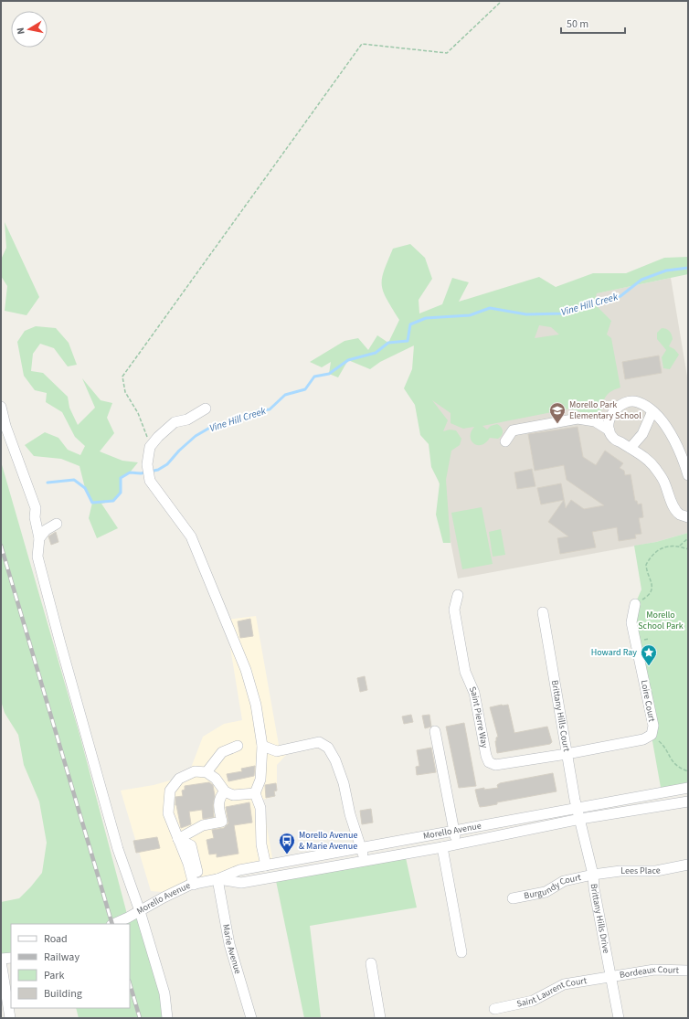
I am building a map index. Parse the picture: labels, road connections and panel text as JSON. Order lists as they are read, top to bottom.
{
  "streets": {
    "street": [
      "Loire Court",
      "Brittany Hills Court",
      "Saint Pierre Way",
      "Morello Avenue",
      "Lees Place",
      "Burgundy Court",
      "Brittany Hills Drive",
      "Marie Avenue",
      "Bordeaux Court",
      "Saint Laurent Court"
    ]
  },
  "crossings": [
    ["Loire Court", "Brittany Hills Court"],
    ["Loire Court", "Saint Pierre Way"],
    ["Brittany Hills Court", "Saint Pierre Way"],
    ["Brittany Hills Court", "Morello Avenue"],
    ["Brittany Hills Court", "Brittany Hills Drive"],
    ["Morello Avenue", "Brittany Hills Drive"],
    ["Morello Avenue", "Marie Avenue"],
    ["Lees Place", "Burgundy Court"],
    ["Lees Place", "Brittany Hills Drive"],
    ["Burgundy Court", "Brittany Hills Drive"],
    ["Brittany Hills Drive", "Bordeaux Court"],
    ["Brittany Hills Drive", "Saint Laurent Court"],
    ["Bordeaux Court", "Saint Laurent Court"]
  ],
  "water": ["Vine Hill Creek"],
  "parks": ["Morello School Park"],
  "places": {
    "school or university": ["Morello Park Elementary School"],
    "place": ["Howard Ray"],
    "bus stop": ["Morello Avenue & Marie Avenue"]
  },
  "legend": [
    "Road",
    "Railway",
    "Park",
    "Building"
  ],
  "scale_bar": "50 m",
  "north": "left"
}
